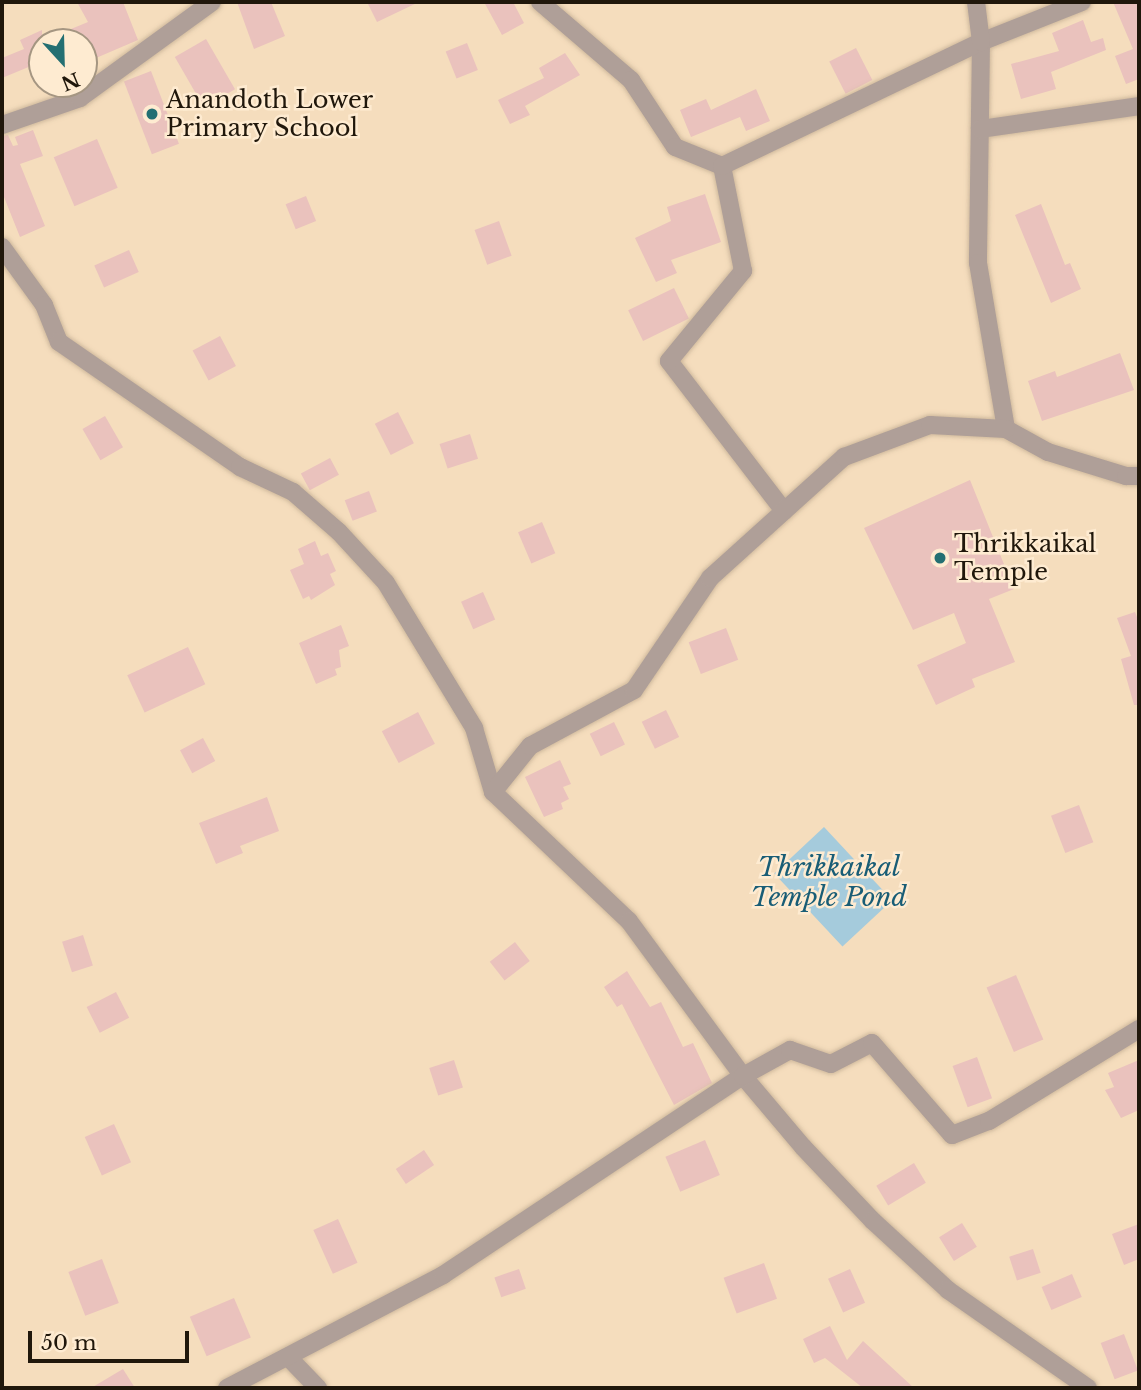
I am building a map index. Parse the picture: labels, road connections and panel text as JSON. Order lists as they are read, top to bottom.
{
  "water": ["Thrikkaikal Temple Pond"],
  "places": ["Anandoth Lower Primary School", "Thrikkaikal Temple"],
  "scale_bar": "50 m",
  "north": "bottom"
}
